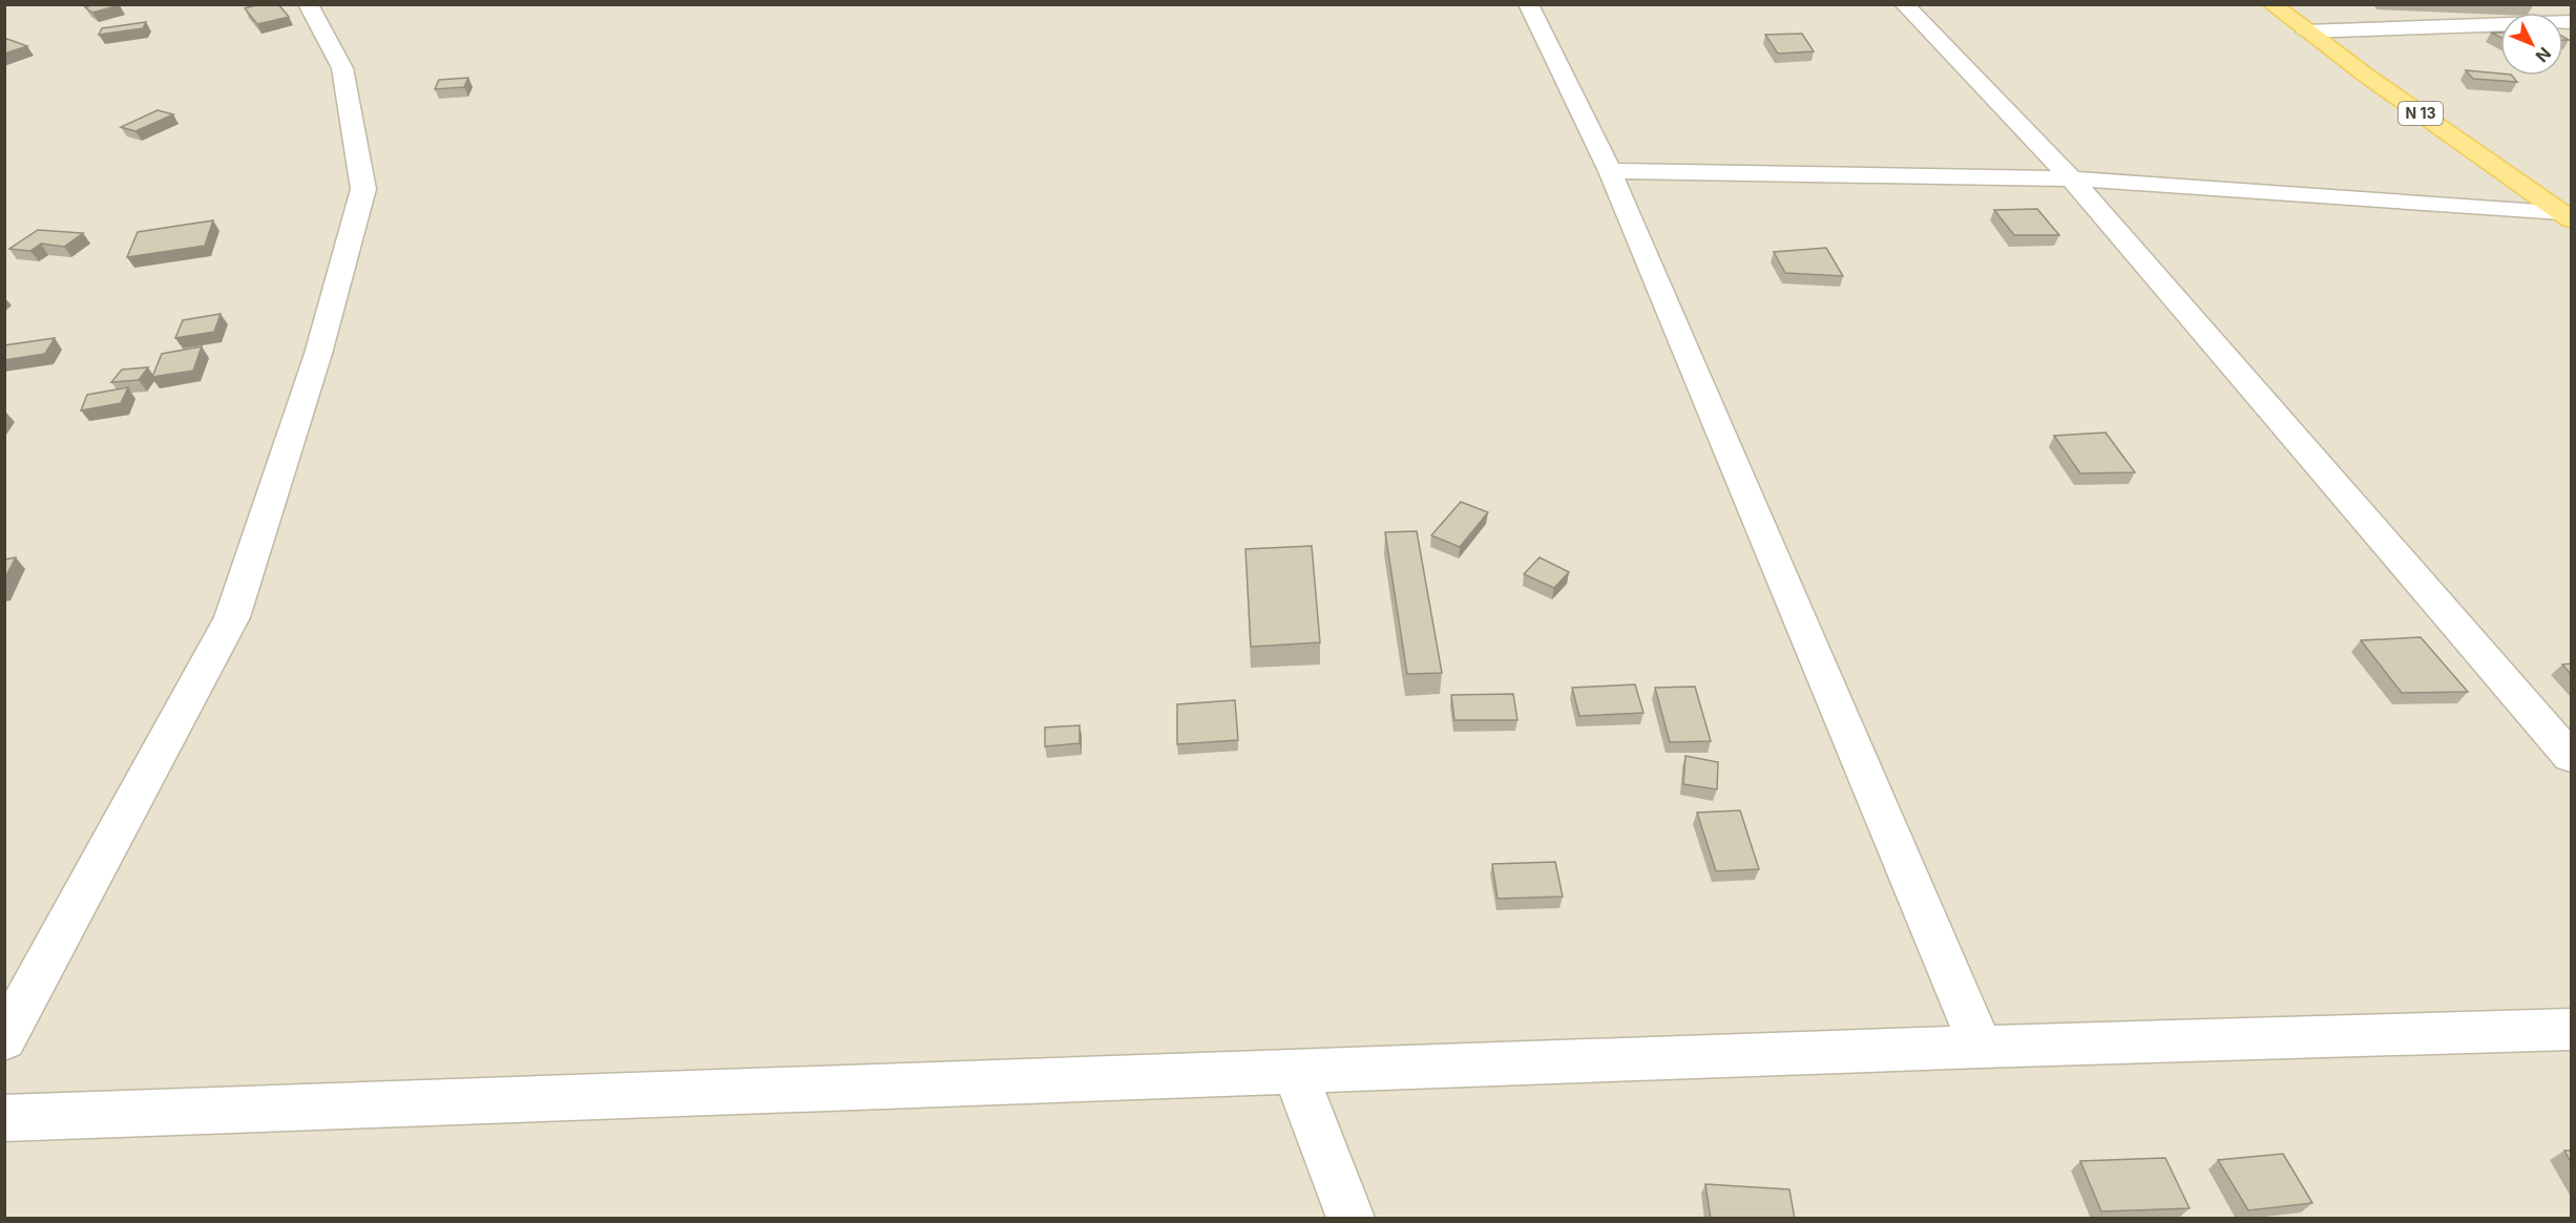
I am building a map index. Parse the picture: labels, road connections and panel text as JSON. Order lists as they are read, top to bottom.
{
  "streets": {
    "main road": ["N 13"]
  },
  "north": "bottom right"
}
